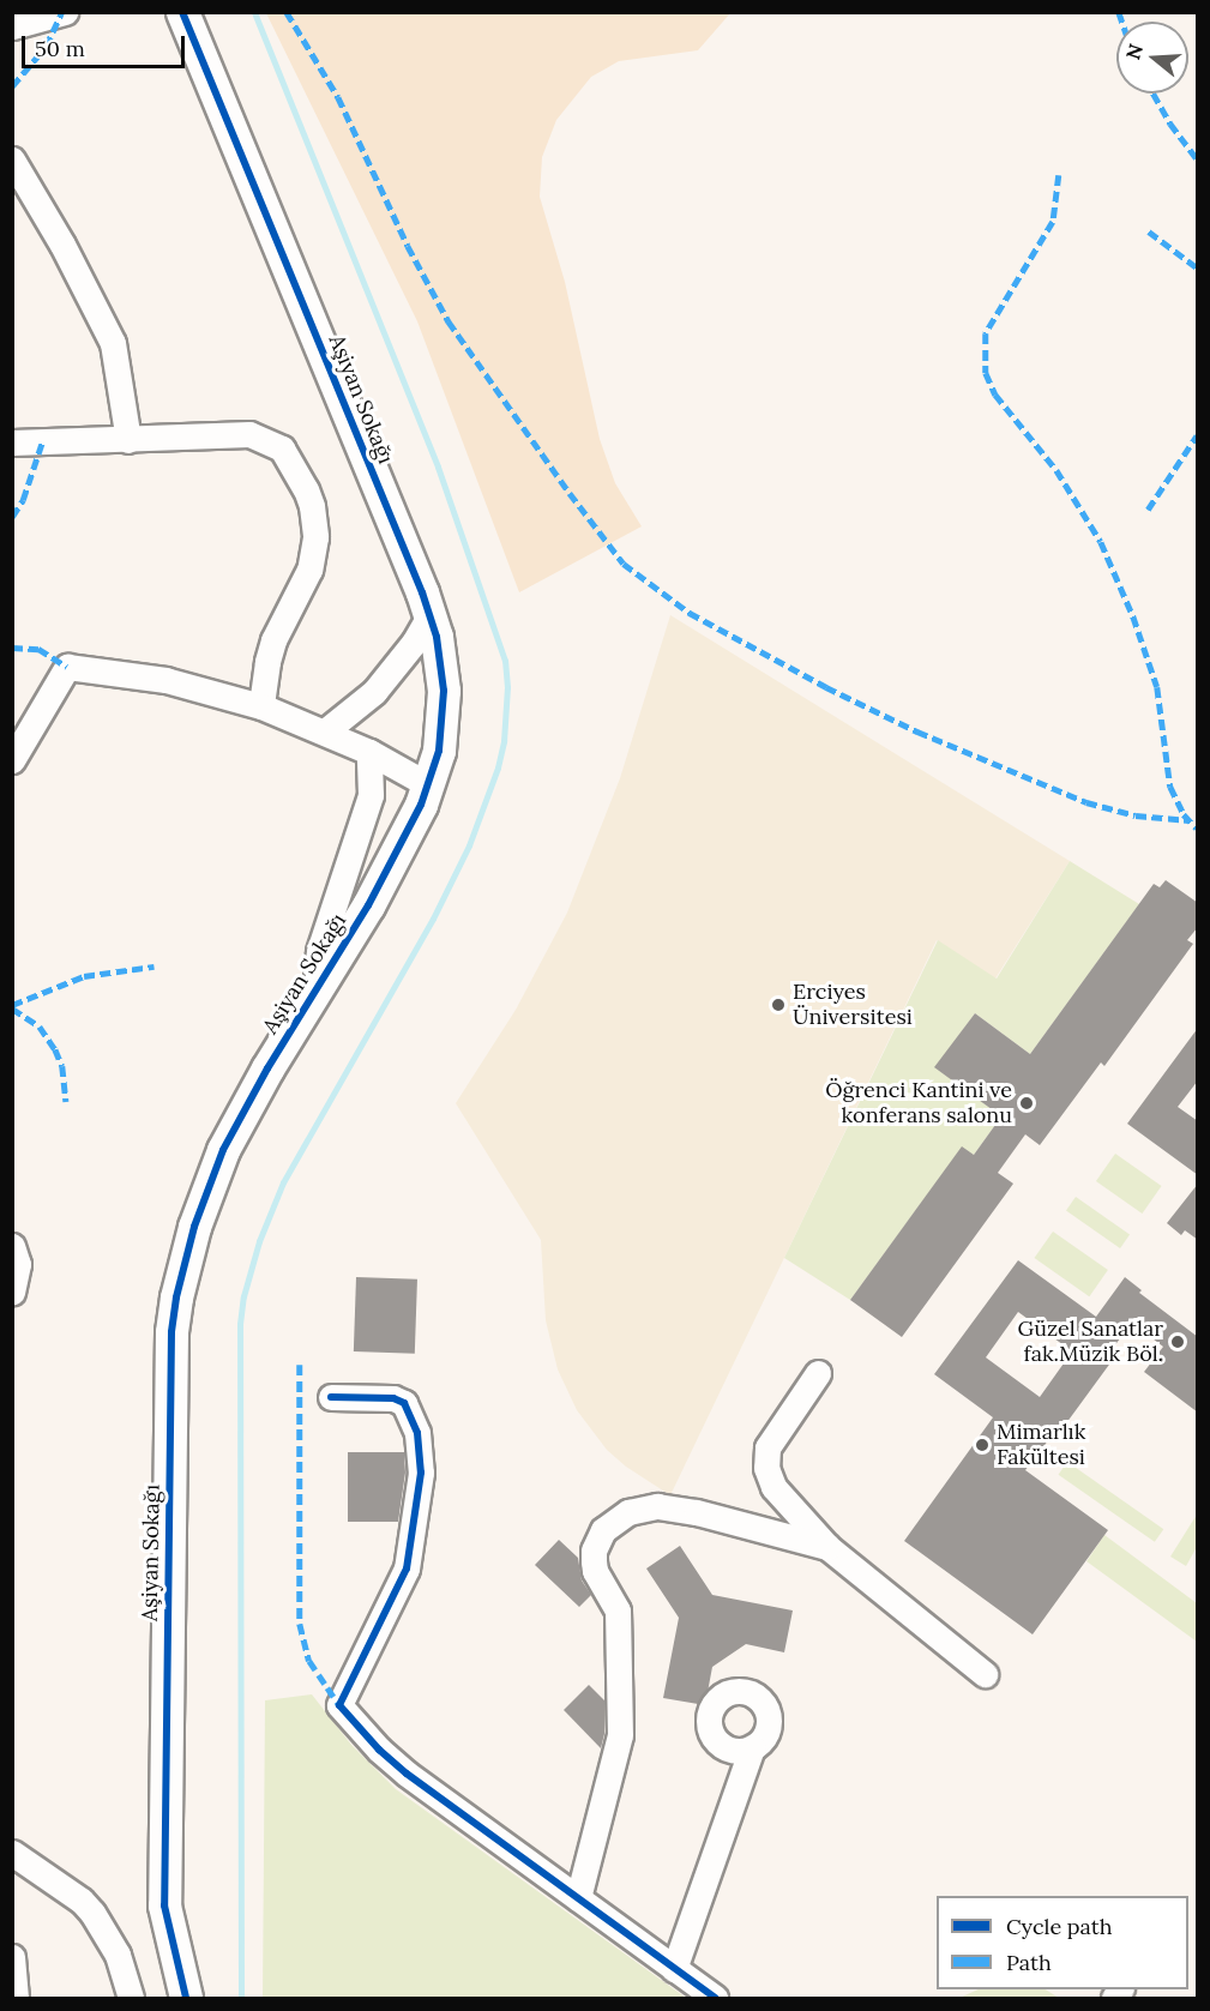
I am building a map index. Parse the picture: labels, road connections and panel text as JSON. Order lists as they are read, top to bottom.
{
  "streets": {
    "street": ["Aşiyan Sokağı"]
  },
  "places": [
    "Erciyes Üniversitesi",
    "Öğrenci Kantini ve konferans salonu",
    "Güzel Sanatlar fak.Müzik Böl.",
    "Mimarlık Fakültesi"
  ],
  "legend": ["Cycle path", "Path"],
  "scale_bar": "50 m",
  "north": "left"
}
